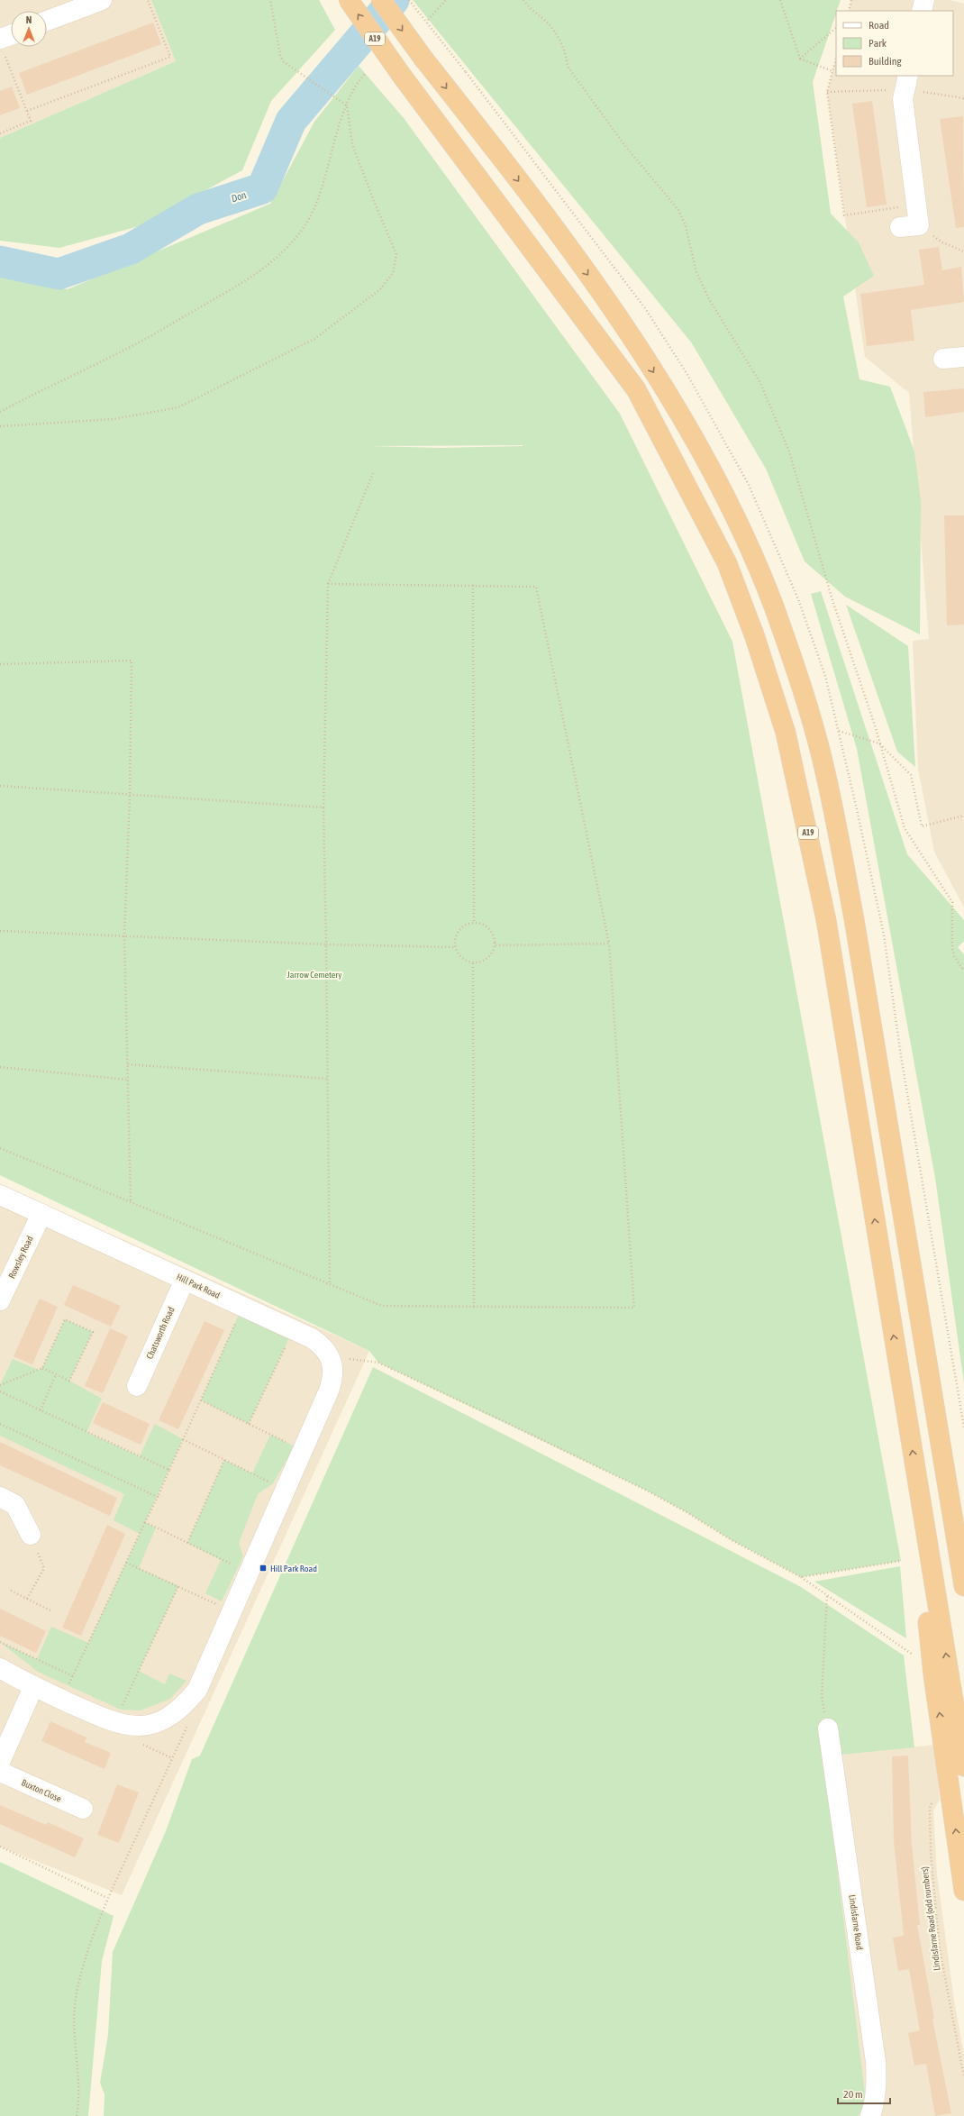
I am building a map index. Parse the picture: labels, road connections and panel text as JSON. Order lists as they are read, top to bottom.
{
  "streets": {
    "highway": ["A19"],
    "street": [
      "Rowsley Road",
      "Hill Park Road",
      "Chatsworth Road",
      "Buxton Close",
      "Lindisfarne Road"
    ],
    "path": ["Lindisfarne Road (odd numbers)"]
  },
  "crossings": [
    ["Rowsley Road", "Hill Park Road"],
    ["Hill Park Road", "Chatsworth Road"]
  ],
  "water": ["Don"],
  "parks": ["Jarrow Cemetery"],
  "places": {
    "transit": ["Hill Park Road"]
  },
  "legend": ["Road", "Park", "Building"],
  "scale_bar": "20 m",
  "north": "top"
}
